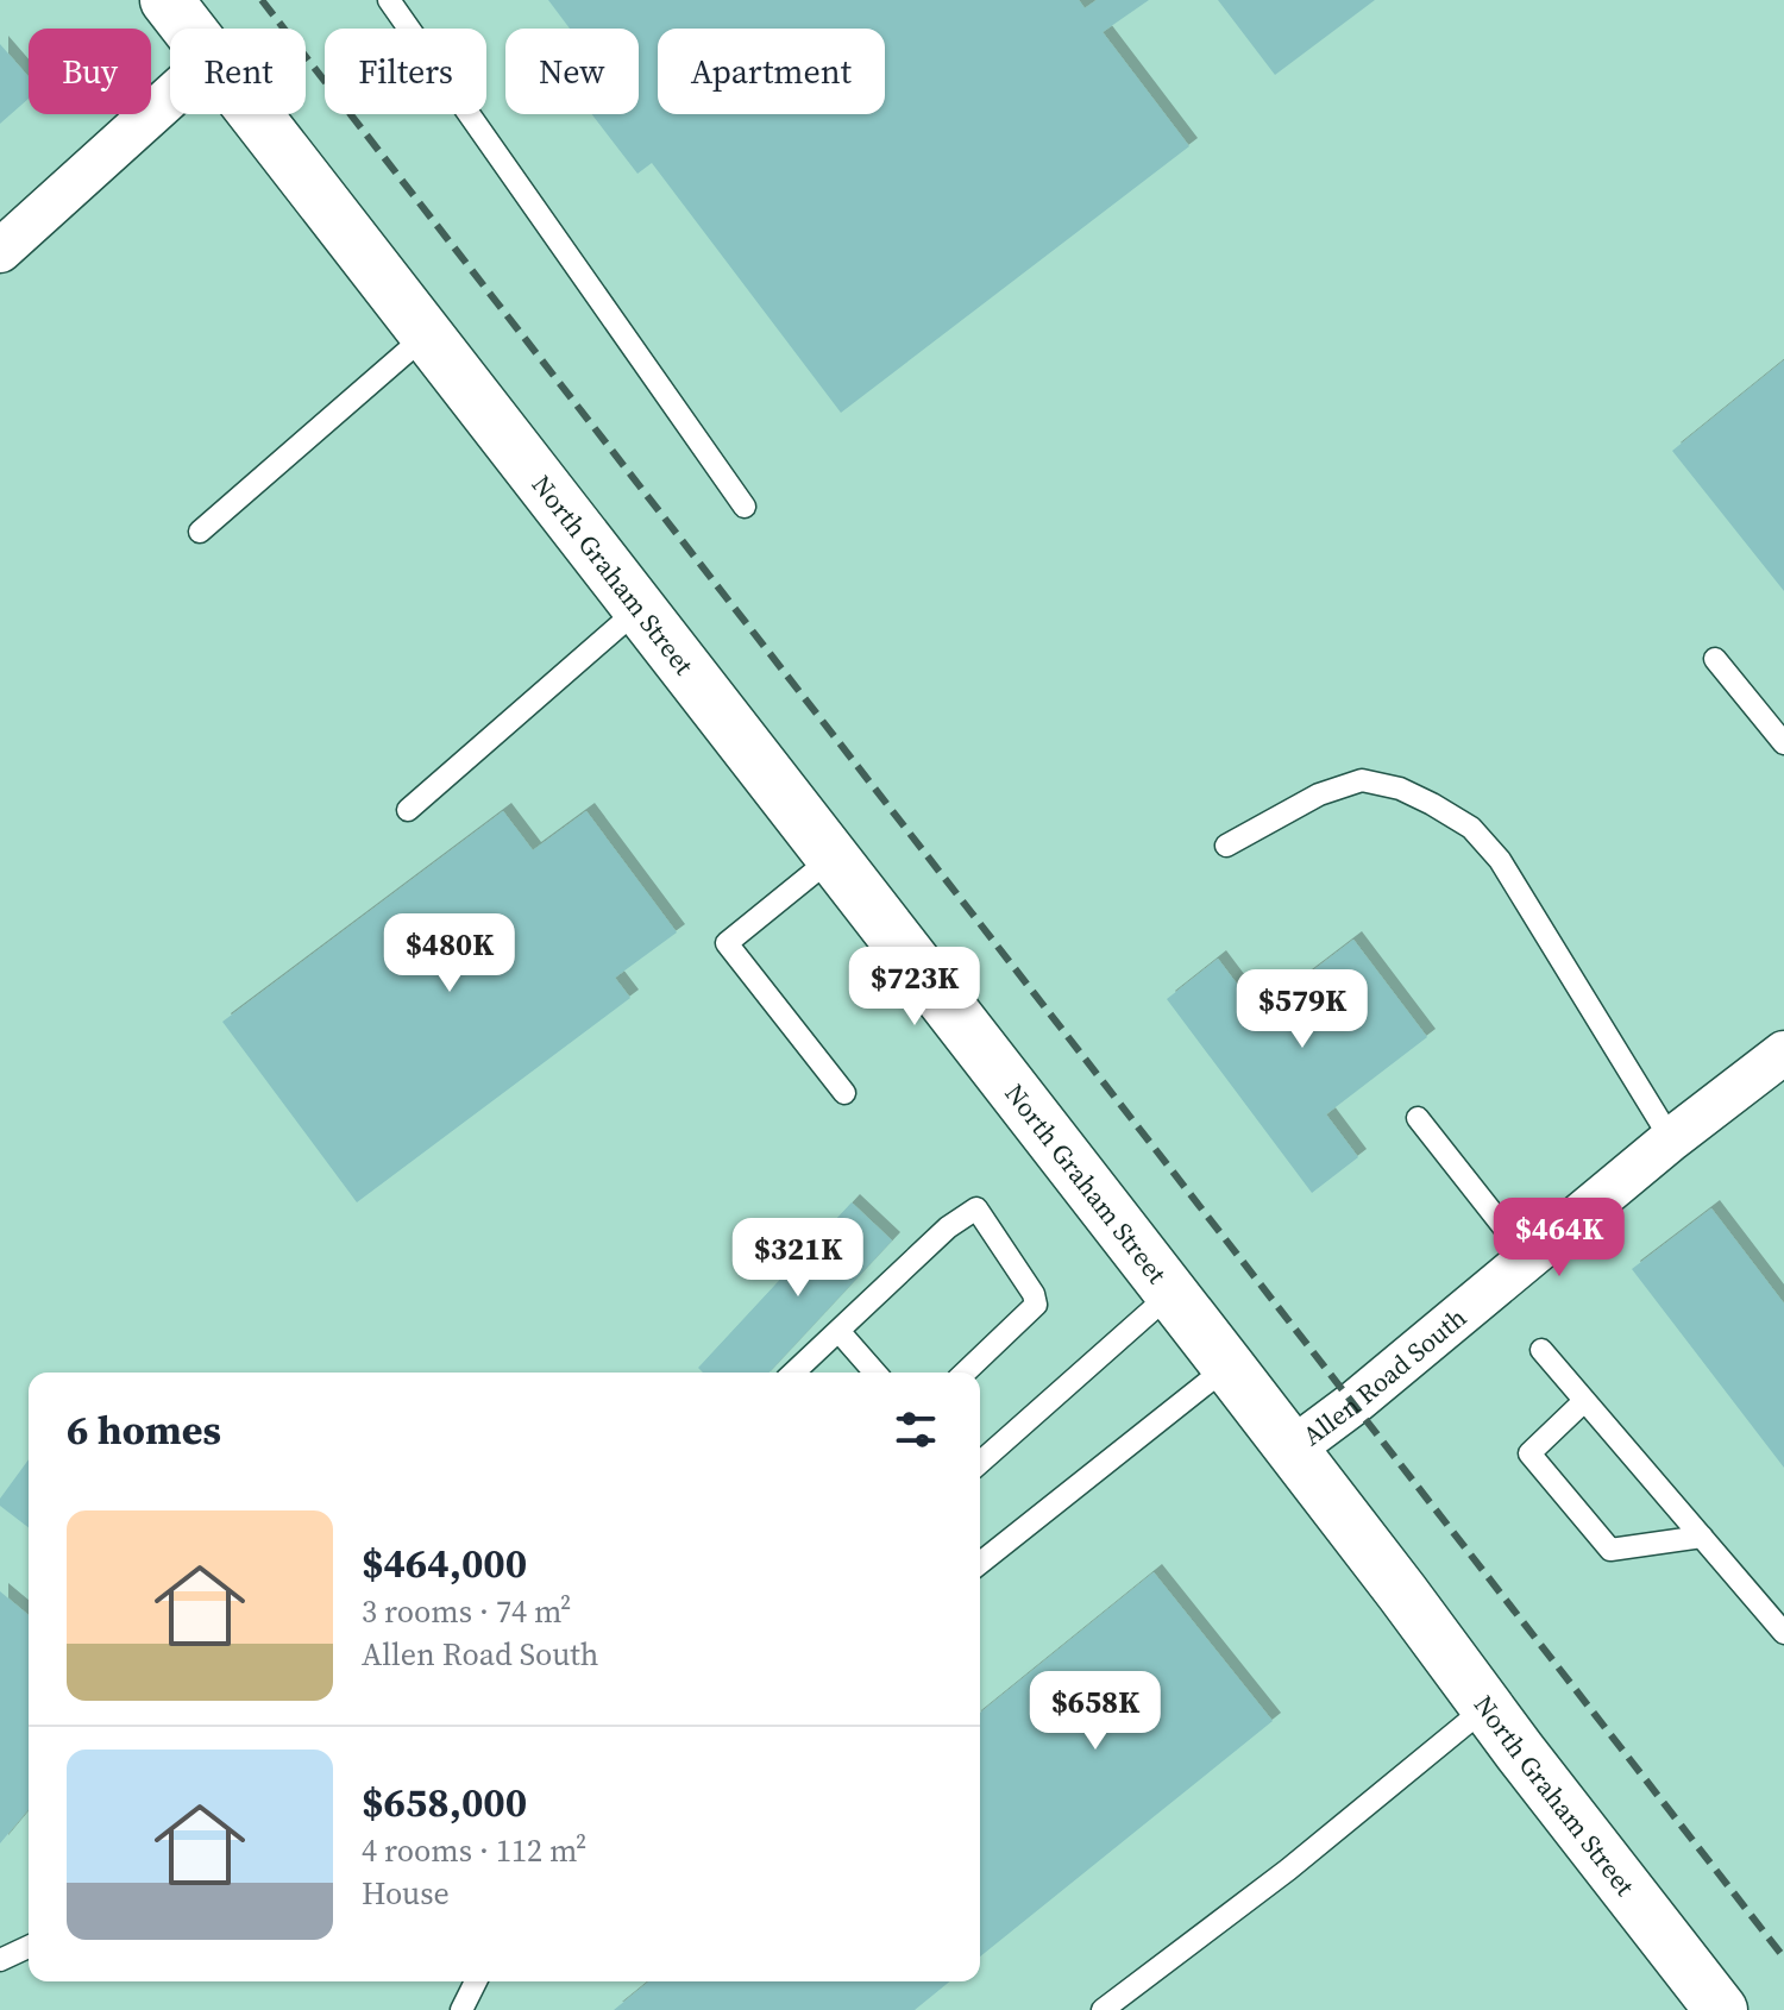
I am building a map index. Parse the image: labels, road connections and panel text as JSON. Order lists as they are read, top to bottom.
{
  "streets": {
    "main road": ["North Graham Street"],
    "street": ["Allen Road South"]
  },
  "crossings": [
    ["North Graham Street", "Allen Road South"]
  ],
  "page": {
    "chip": [
      "Buy",
      "Rent",
      "Filters",
      "New",
      "Apartment"
    ],
    "price": [
      "$480K",
      "$723K",
      "$579K",
      "$464K",
      "$321K",
      "$658K"
    ],
    "heading": "6 homes",
    "list": [
      {
        "name": "$464,000",
        "note": "3 rooms · 74 m² · Allen Road South"
      },
      {
        "name": "$658,000",
        "note": "4 rooms · 112 m² · House"
      }
    ]
  }
}
